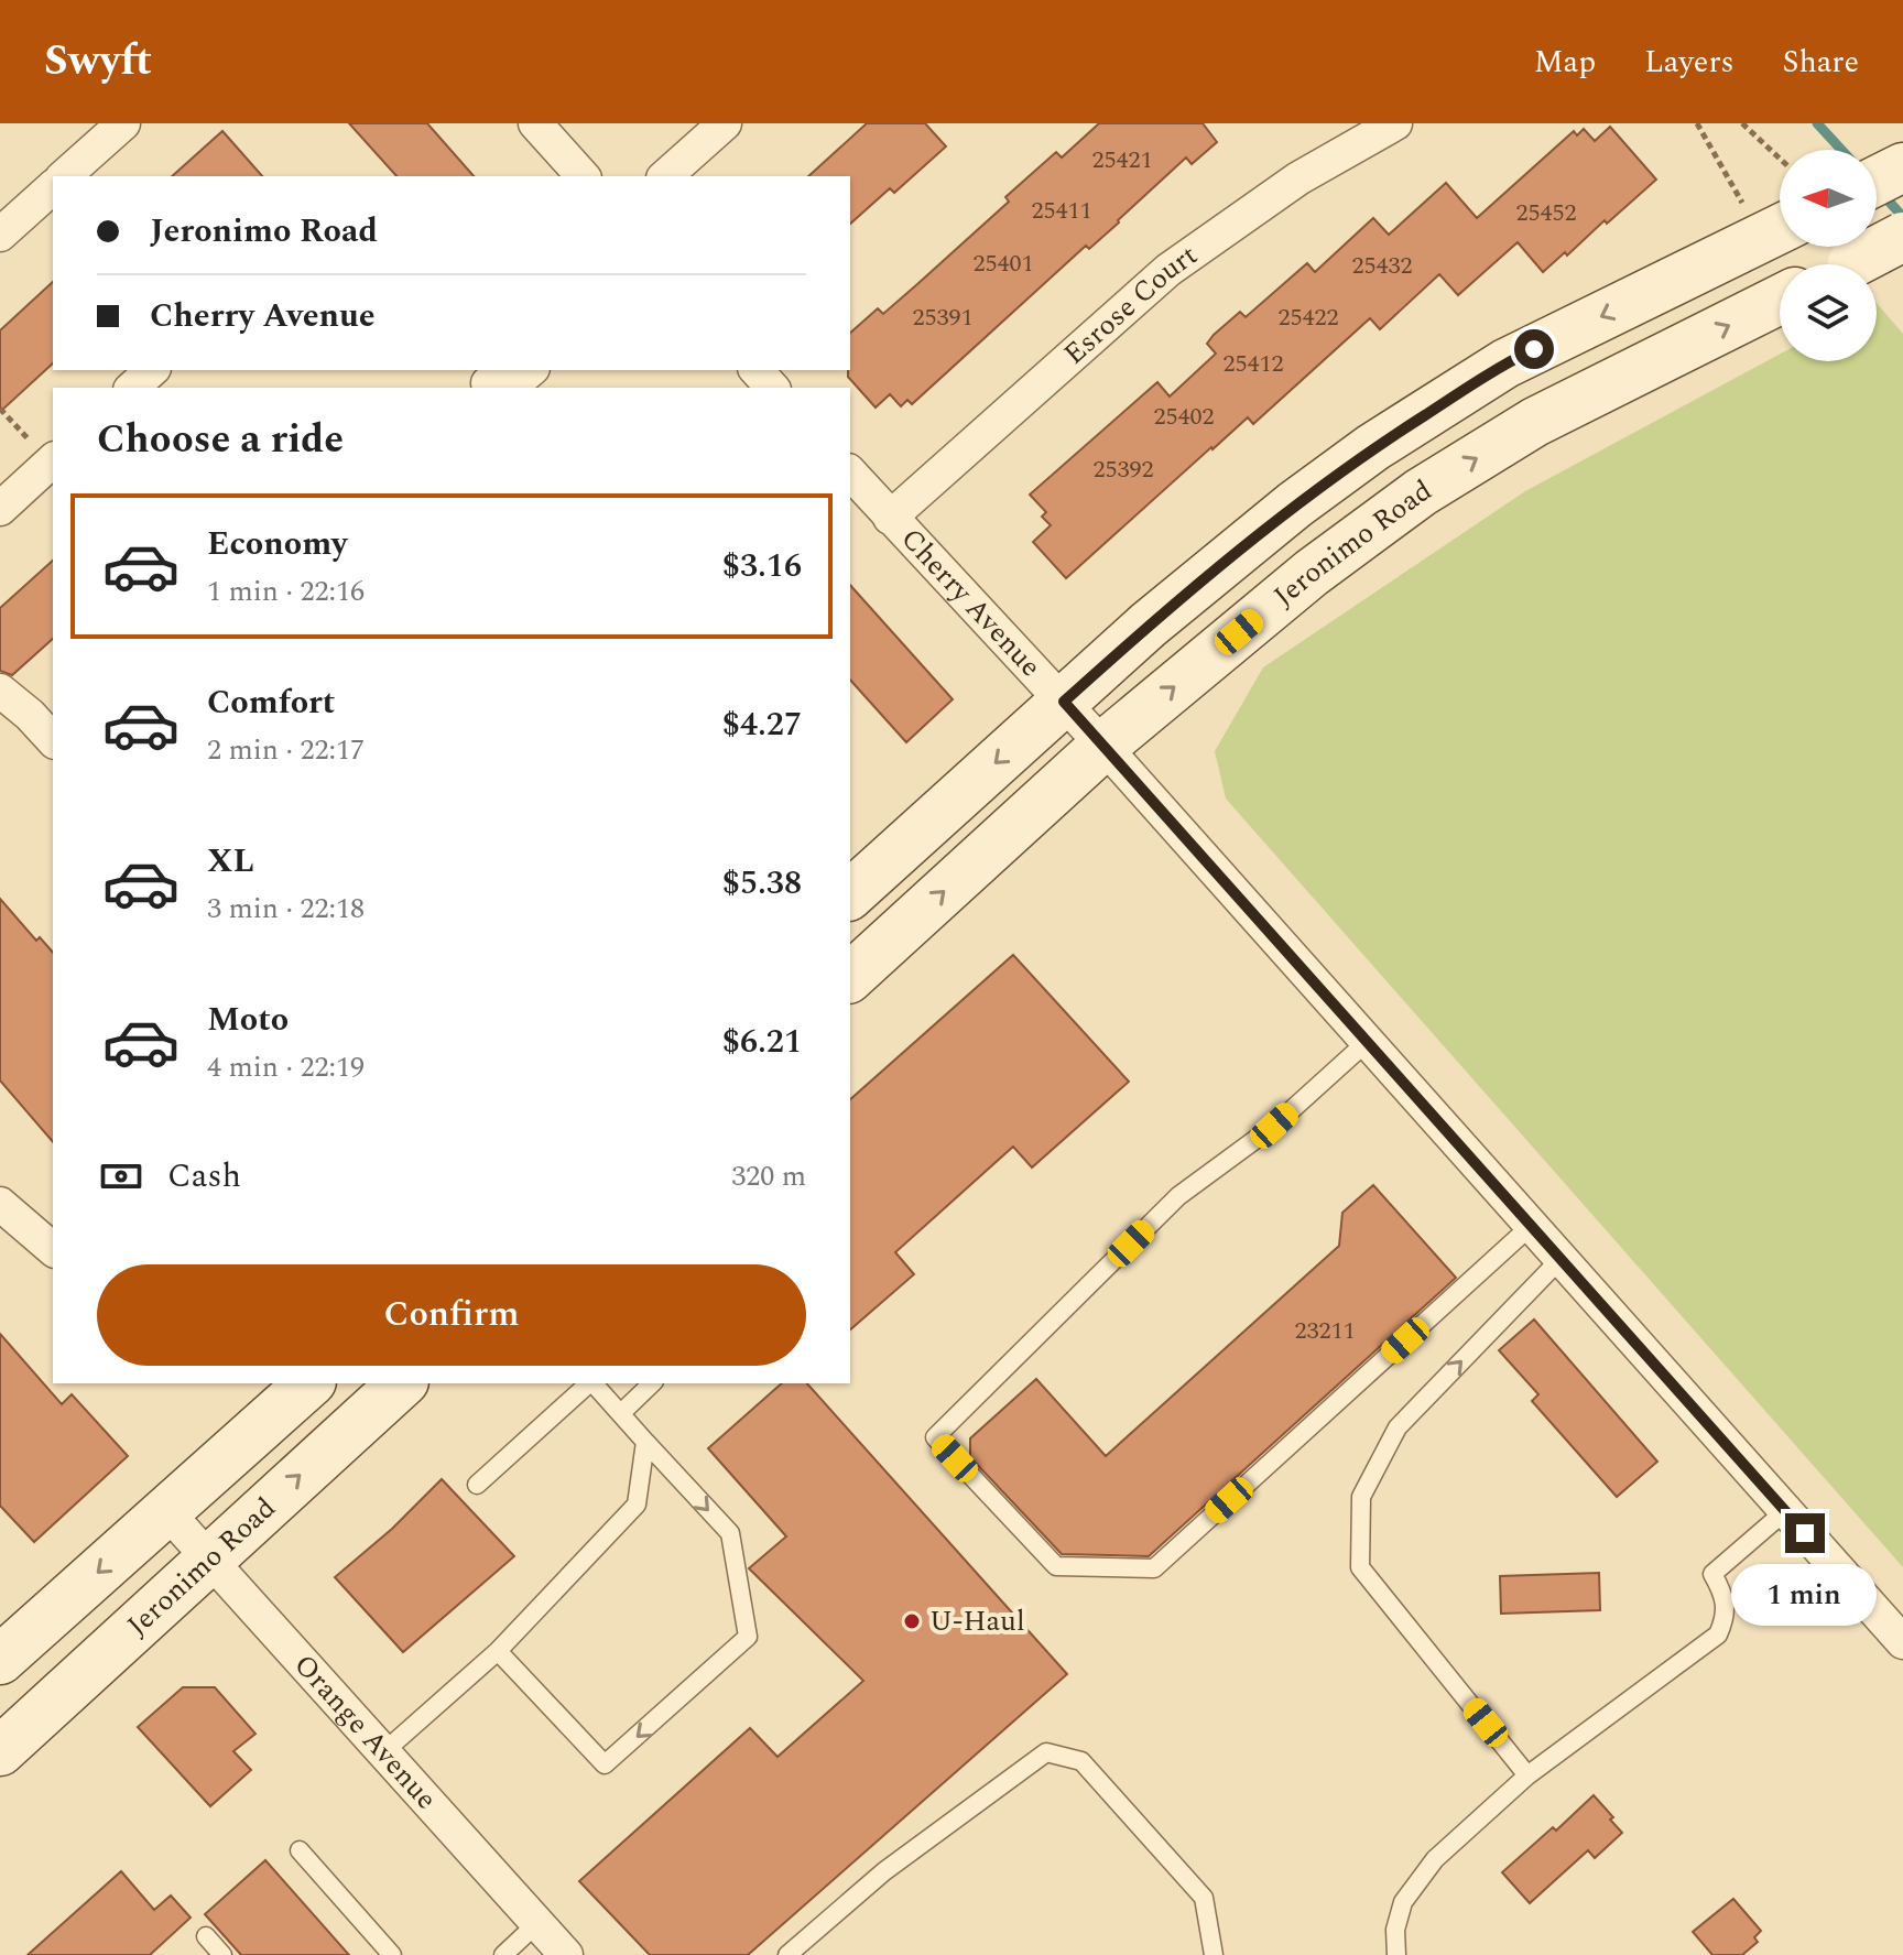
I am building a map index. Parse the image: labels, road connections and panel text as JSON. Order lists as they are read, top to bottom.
{
  "streets": {
    "main road": ["Jeronimo Road"],
    "street": ["Esrose Court", "Cherry Avenue", "Orange Avenue"]
  },
  "crossings": [
    ["Esrose Court", "Cherry Avenue"],
    ["Jeronimo Road", "Cherry Avenue"],
    ["Jeronimo Road", "Orange Avenue"]
  ],
  "places": ["U-Haul"],
  "house_numbers": [
    "25421",
    "25411",
    "25452",
    "25401",
    "25432",
    "25391",
    "25422",
    "25412",
    "25402",
    "25392",
    "23211"
  ],
  "north": "left",
  "page": {
    "header": "Swyft",
    "nav": ["Map", "Layers", "Share"],
    "banner": ["Jeronimo Road", "Cherry Avenue"],
    "heading": "Choose a ride",
    "list": [
      {
        "name": "Economy",
        "note": "1 min · 22:16",
        "value": "$3.16"
      },
      {
        "name": "Comfort",
        "note": "2 min · 22:17",
        "value": "$4.27"
      },
      {
        "name": "XL",
        "note": "3 min · 22:18",
        "value": "$5.38"
      },
      {
        "name": "Moto",
        "note": "4 min · 22:19",
        "value": "$6.21"
      }
    ],
    "pay": ["Cash", "320 m"],
    "buttons": "Confirm",
    "bubble": "1 min"
  }
}
